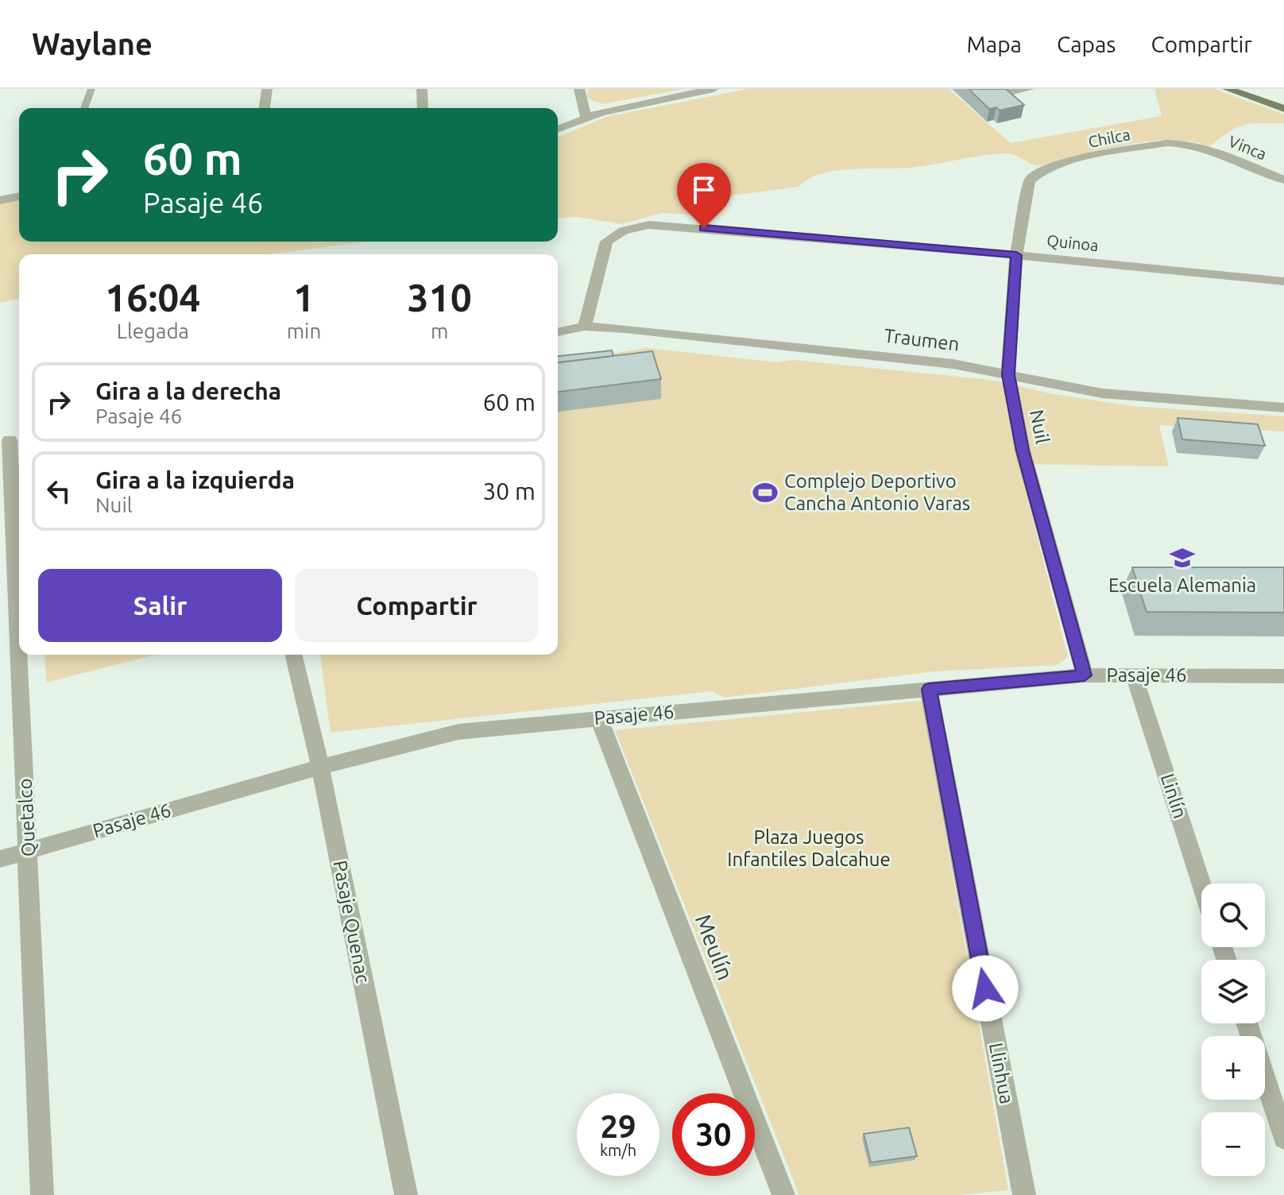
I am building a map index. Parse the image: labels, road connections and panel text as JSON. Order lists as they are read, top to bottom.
{
  "streets": {
    "street": [
      "Chilca",
      "Vinca",
      "Quinoa",
      "Traumen",
      "Nuil",
      "Pasaje 46",
      "Linlín",
      "Quetalco",
      "Pasaje Quenac",
      "Meulín",
      "Llinhua"
    ]
  },
  "crossings": [
    ["Chilca", "Vinca"],
    ["Chilca", "Nuil"],
    ["Quinoa", "Traumen"],
    ["Quinoa", "Nuil"],
    ["Traumen", "Nuil"],
    ["Nuil", "Pasaje 46"],
    ["Pasaje 46", "Linlín"],
    ["Pasaje 46", "Quetalco"],
    ["Pasaje 46", "Pasaje Quenac"],
    ["Pasaje 46", "Meulín"],
    ["Pasaje 46", "Llinhua"]
  ],
  "parks": ["Plaza Juegos Infantiles Dalcahue"],
  "places": {
    "sports": ["Complejo Deportivo Cancha Antonio Varas"],
    "school or university": ["Escuela Alemania"]
  },
  "page": {
    "header": "Waylane",
    "nav": ["Mapa", "Capas", "Compartir"],
    "turn": ["60 m", "Pasaje 46"],
    "eta": [
      "16:04",
      "Llegada",
      "1",
      "min",
      "310",
      "m"
    ],
    "list": [
      {
        "name": "Gira a la derecha",
        "note": "Pasaje 46",
        "value": "60 m"
      },
      {
        "name": "Gira a la izquierda",
        "note": "Nuil",
        "value": "30 m"
      }
    ],
    "buttons": ["Salir", "Compartir"],
    "map_buttons": ["+", "−"],
    "speed": "29 km/h",
    "limit": "30"
  }
}
